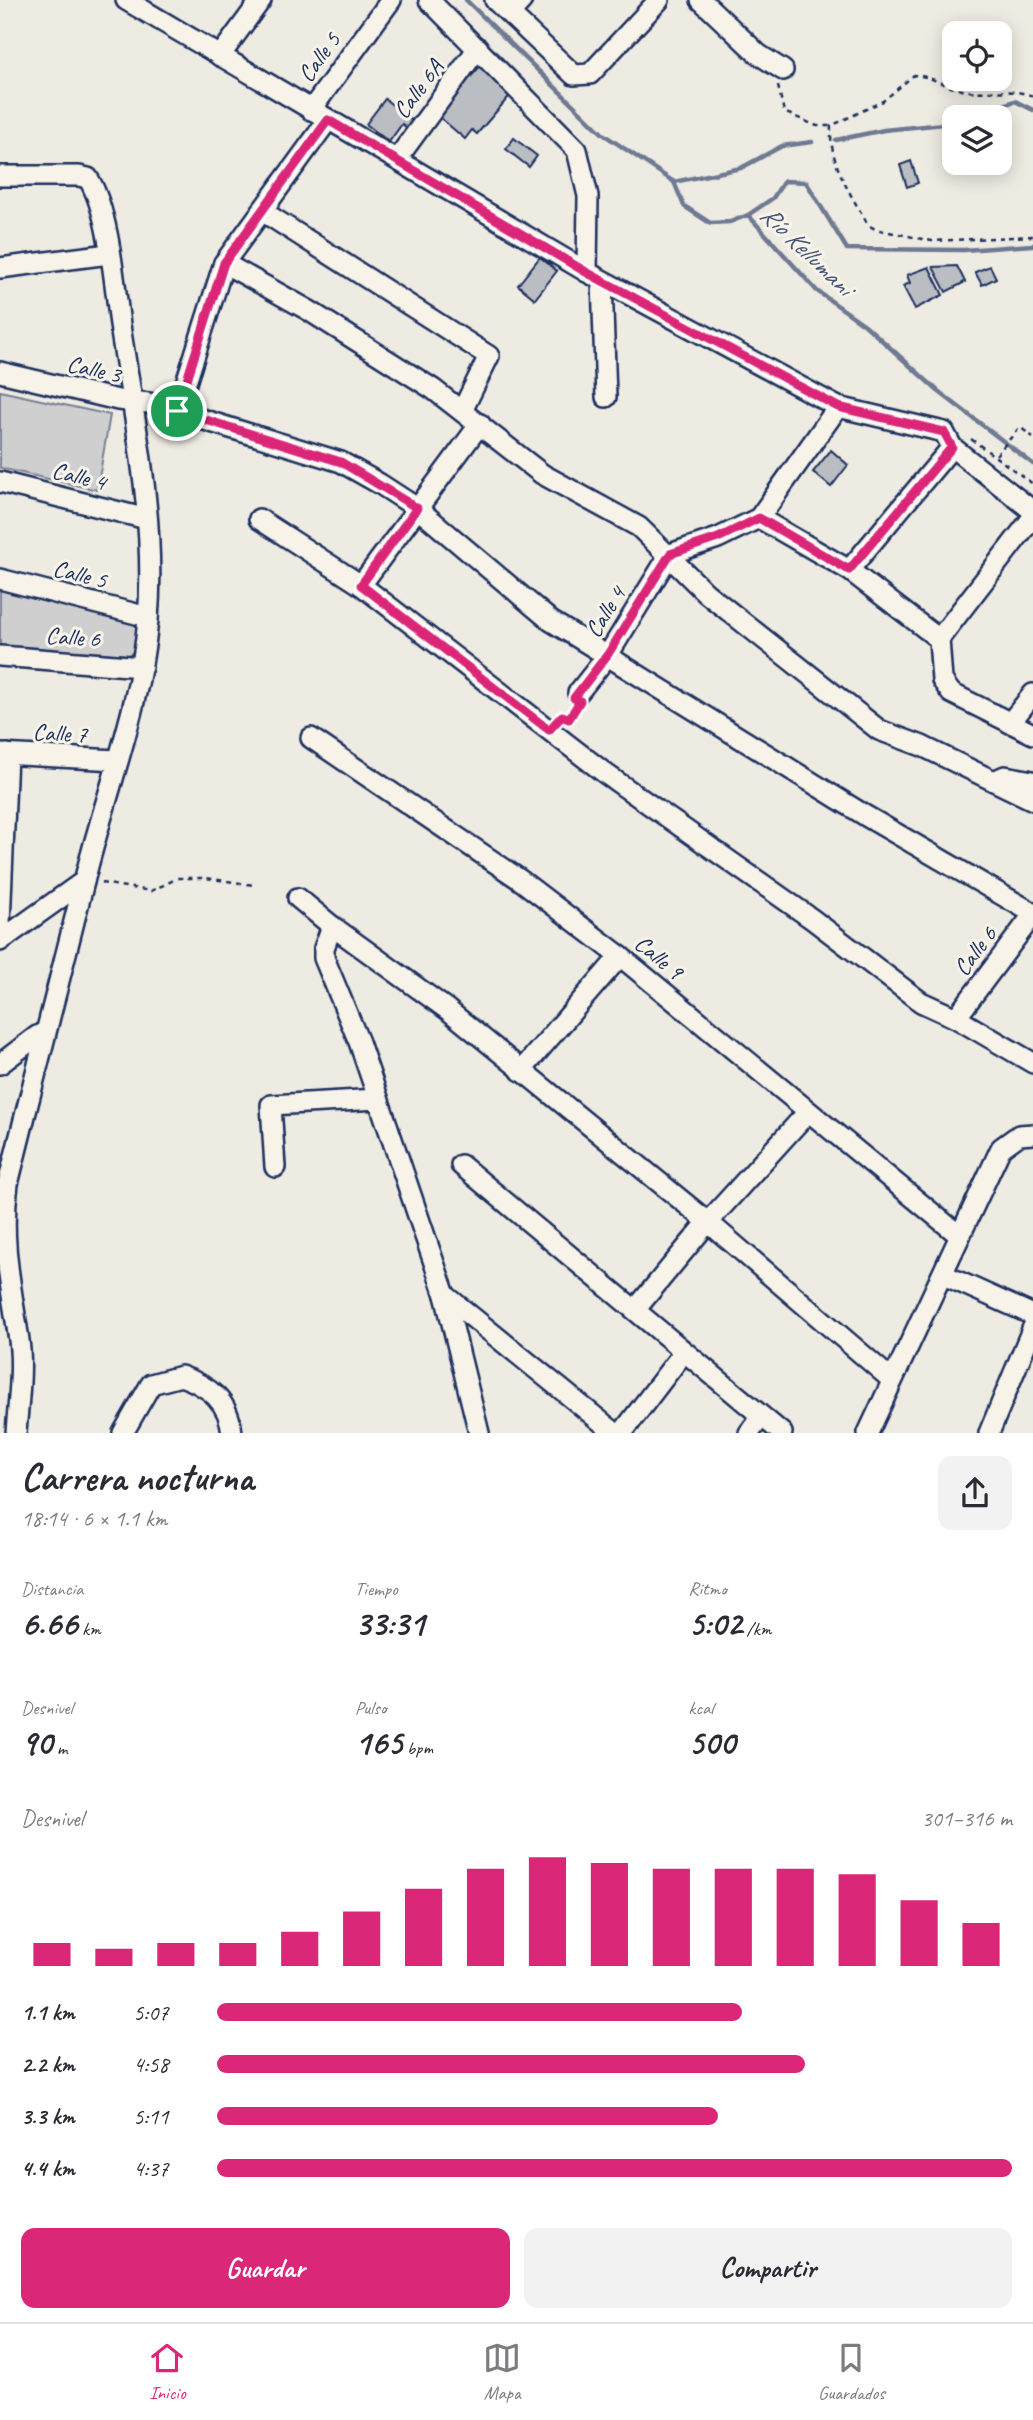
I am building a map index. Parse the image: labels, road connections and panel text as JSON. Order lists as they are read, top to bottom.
{
  "streets": {
    "street": [
      "Calle 5",
      "Calle 6A",
      "Calle 3",
      "Calle 4",
      "Calle 6",
      "Calle 7",
      "Calle 9"
    ]
  },
  "crossings": [
    ["Calle 5", "Calle 3"],
    ["Calle 3", "Calle 4"],
    ["Calle 3", "Calle 6"]
  ],
  "water": ["Río Kellumani"],
  "page": {
    "heading": ["Carrera nocturna", "18:14 · 6 × 1.1 km"],
    "stats": [
      ["Distancia", "6.66 km"],
      ["Tiempo", "33:31"],
      ["Ritmo", "5:02 /km"],
      ["Desnivel", "90 m"],
      ["Pulso", "165 bpm"],
      ["kcal", "500"]
    ],
    "chart": ["Desnivel", "301–316 m"],
    "list": [
      {
        "name": "1.1 km",
        "note": "5:07"
      },
      {
        "name": "2.2 km",
        "note": "4:58"
      },
      {
        "name": "3.3 km",
        "note": "5:11"
      },
      {
        "name": "4.4 km",
        "note": "4:37"
      }
    ],
    "buttons": ["Guardar", "Compartir"],
    "tabs": ["Inicio", "Mapa", "Guardados"]
  }
}
